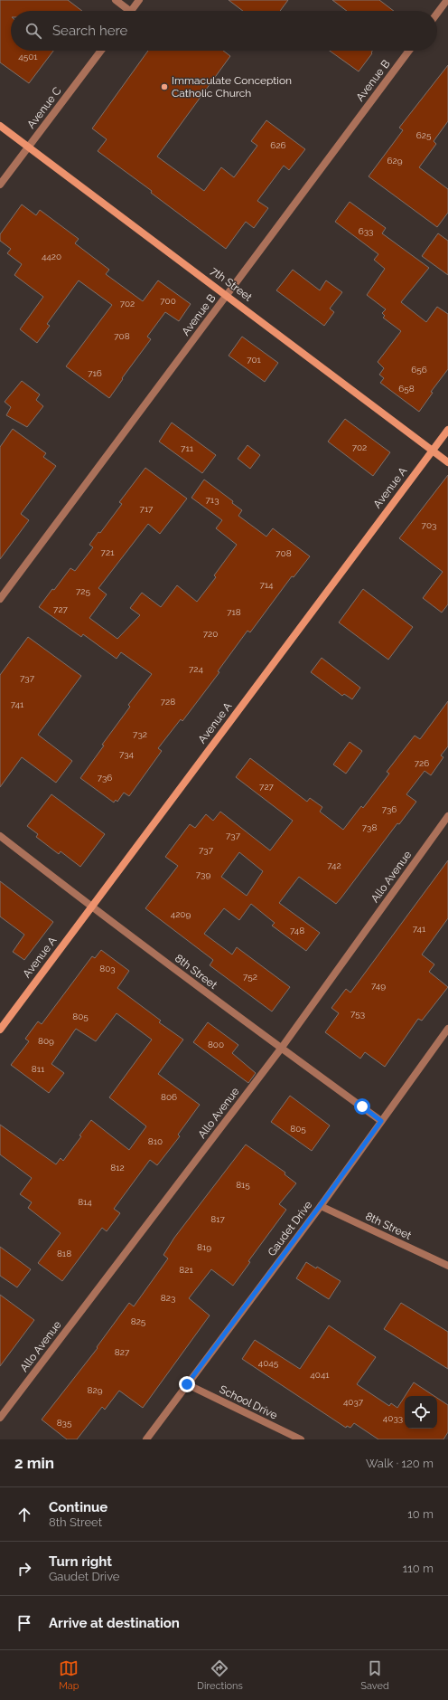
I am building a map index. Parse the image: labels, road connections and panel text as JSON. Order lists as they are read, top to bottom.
{
  "streets": {
    "street": [
      "Avenue B",
      "Avenue C",
      "7th Street",
      "Avenue A",
      "Allo Avenue",
      "8th Street",
      "Gaudet Drive",
      "School Drive"
    ]
  },
  "crossings": [
    ["Avenue B", "7th Street"],
    ["Avenue C", "7th Street"],
    ["7th Street", "Avenue A"],
    ["Avenue A", "8th Street"],
    ["Allo Avenue", "8th Street"],
    ["8th Street", "Gaudet Drive"],
    ["Gaudet Drive", "School Drive"]
  ],
  "places": ["Immaculate Conception Catholic Church"],
  "house_numbers": [
    "4501",
    "625",
    "626",
    "629",
    "633",
    "4420",
    "700",
    "702",
    "708",
    "701",
    "656",
    "716",
    "658",
    "702",
    "711",
    "713",
    "717",
    "703",
    "721",
    "708",
    "714",
    "725",
    "727",
    "718",
    "720",
    "724",
    "737",
    "728",
    "741",
    "732",
    "734",
    "726",
    "736",
    "727",
    "736",
    "738",
    "737",
    "737",
    "742",
    "739",
    "4209",
    "741",
    "748",
    "803",
    "752",
    "749",
    "753",
    "805",
    "809",
    "800",
    "811",
    "806",
    "805",
    "810",
    "812",
    "815",
    "814",
    "817",
    "819",
    "818",
    "821",
    "823",
    "825",
    "827",
    "4045",
    "4041",
    "829",
    "4037",
    "4033",
    "835"
  ],
  "page": {
    "search": "Search here",
    "heading": ["2 min", "Walk · 120 m"],
    "list": [
      ["Continue", "8th Street", "10 m"],
      ["Turn right", "Gaudet Drive", "110 m"],
      "Arrive at destination"
    ],
    "nav": ["Map", "Directions", "Saved"]
  }
}
